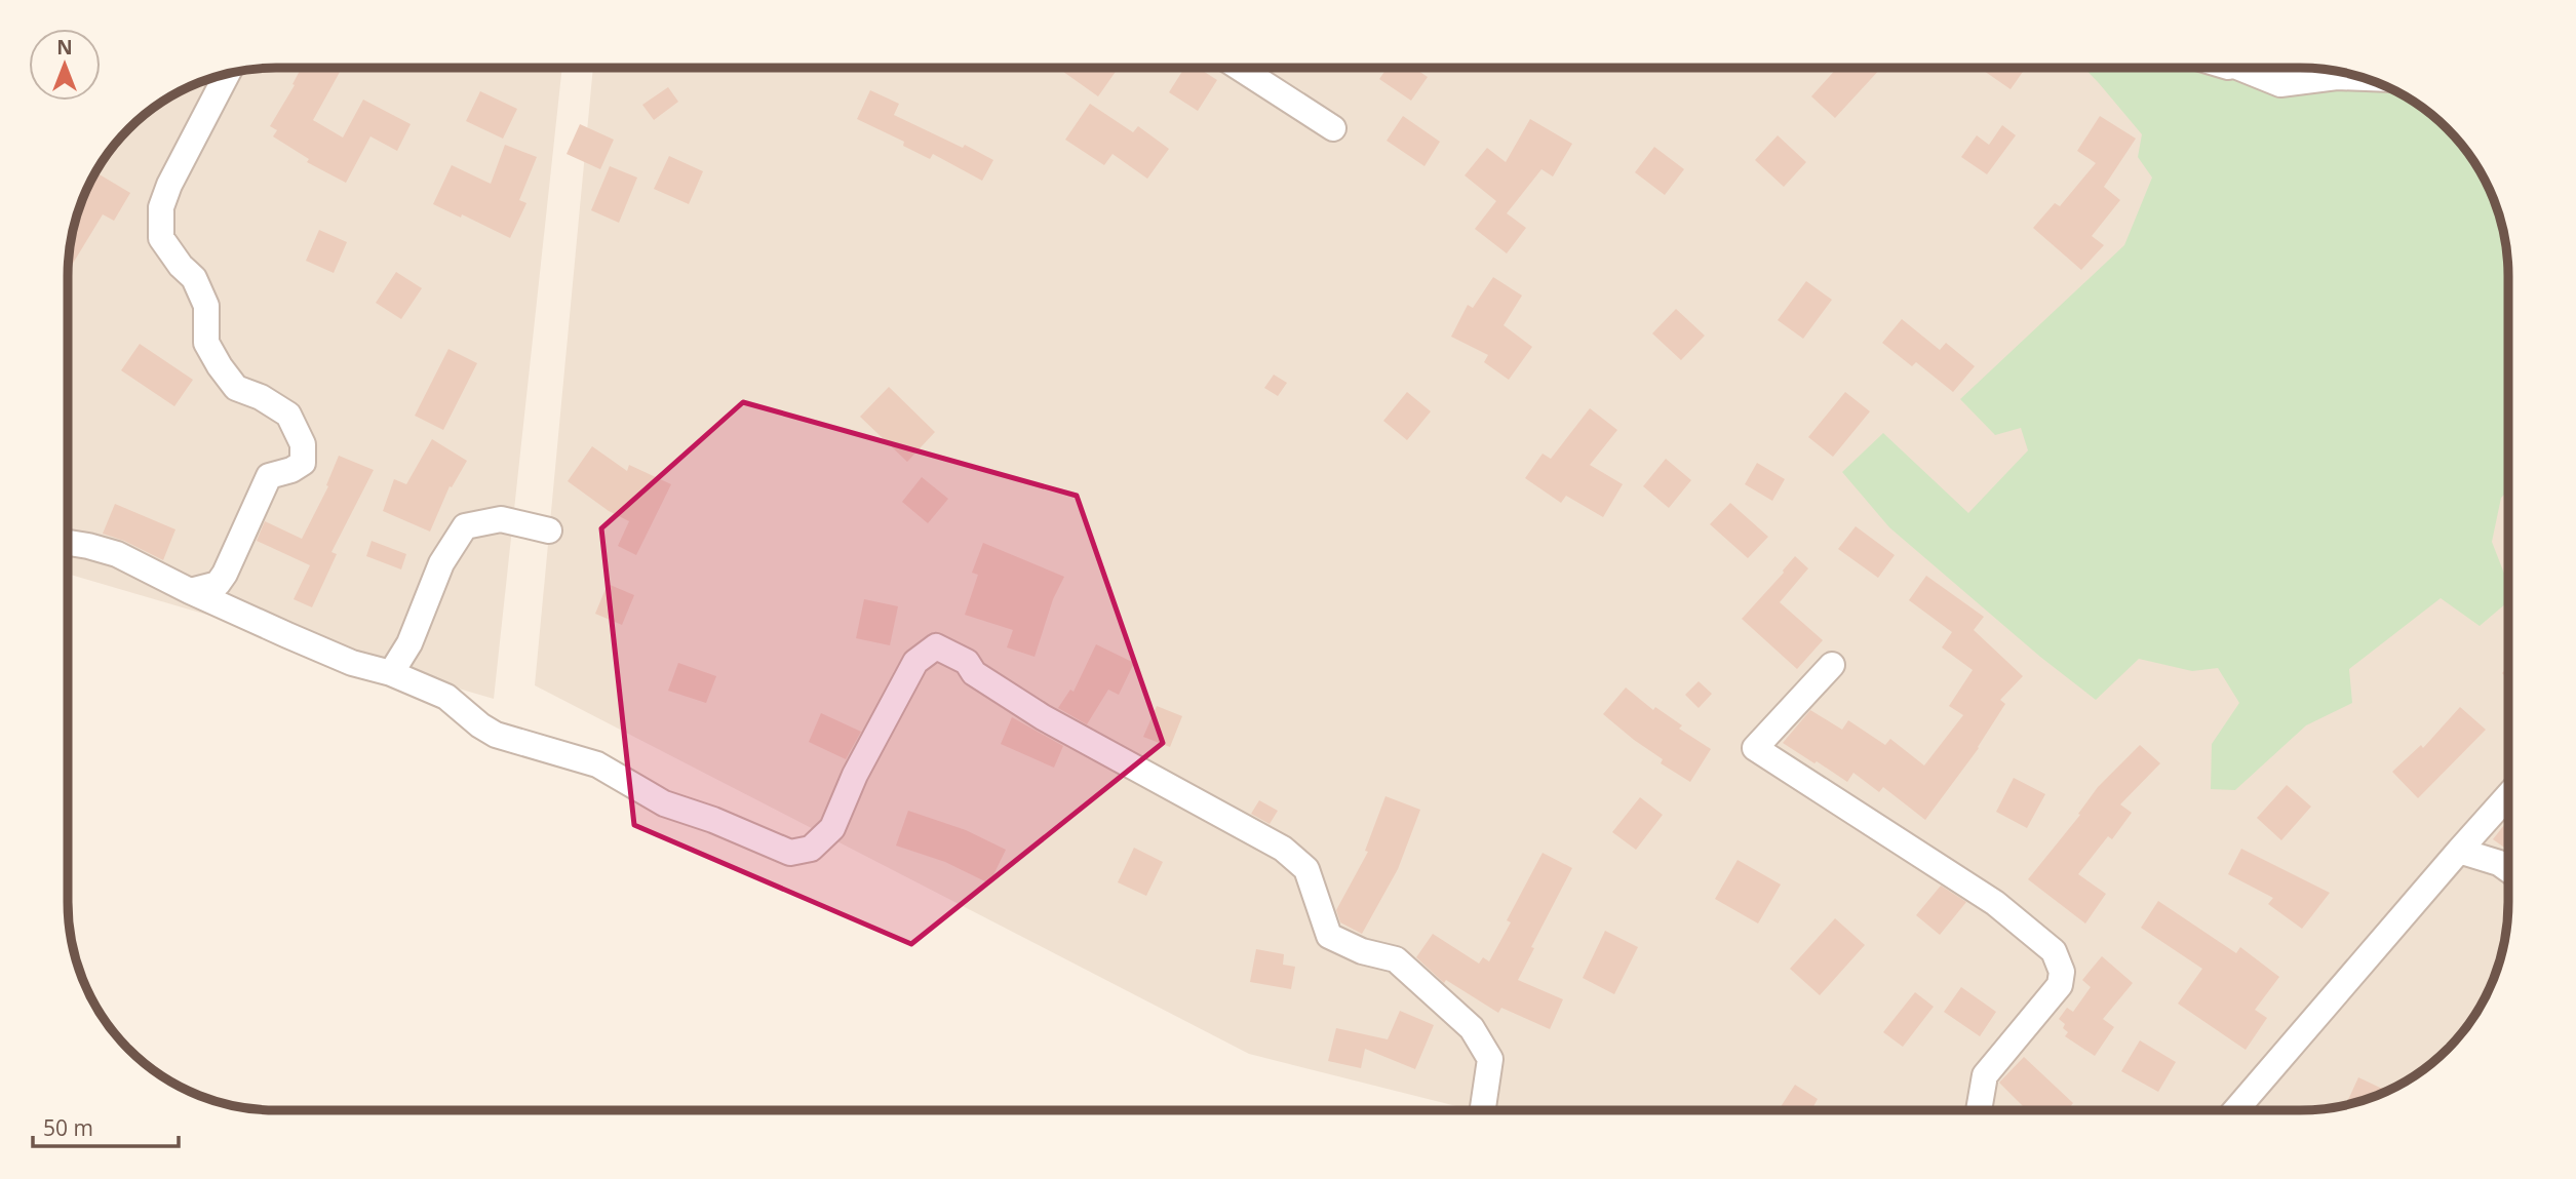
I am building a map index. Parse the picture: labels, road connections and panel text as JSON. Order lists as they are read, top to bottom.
{
  "scale_bar": "50 m",
  "north": "top"
}
